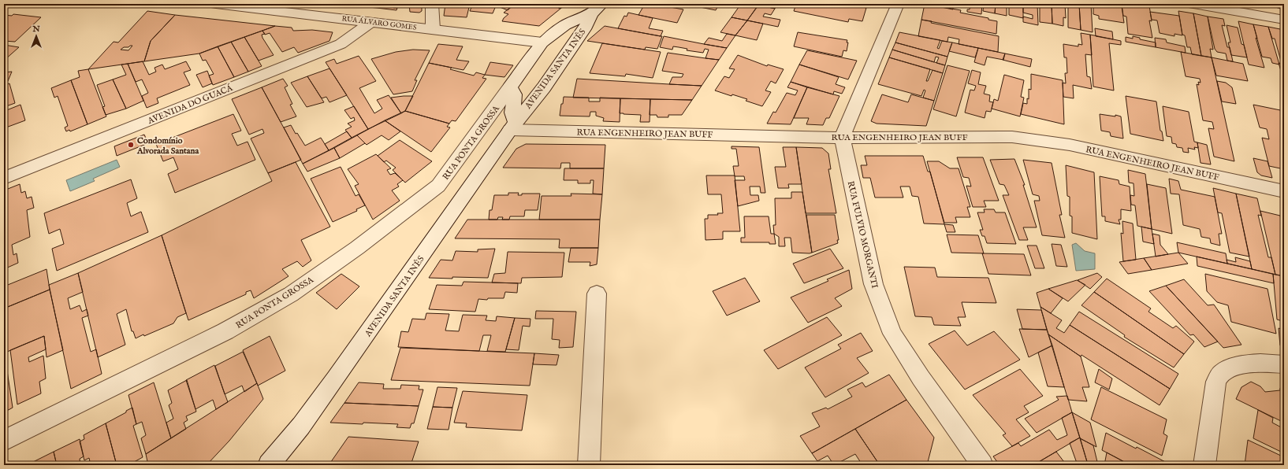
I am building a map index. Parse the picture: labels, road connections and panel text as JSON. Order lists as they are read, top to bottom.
{
  "streets": {
    "street": [
      "RUA ÁLVARO GOMES",
      "AVENIDA SANTA INÊS",
      "AVENIDA DO GUACÁ",
      "RUA ENGENHEIRO JEAN BUFF",
      "RUA PONTA GROSSA",
      "RUA FULVIO MORGANTI"
    ]
  },
  "crossings": [
    ["RUA ÁLVARO GOMES", "AVENIDA SANTA INÊS"],
    ["RUA ÁLVARO GOMES", "AVENIDA DO GUACÁ"],
    ["AVENIDA SANTA INÊS", "RUA ENGENHEIRO JEAN BUFF"],
    ["AVENIDA SANTA INÊS", "RUA PONTA GROSSA"],
    ["RUA ENGENHEIRO JEAN BUFF", "RUA FULVIO MORGANTI"]
  ],
  "places": ["Condomínio Alvorada Santana"],
  "north": "top"
}
